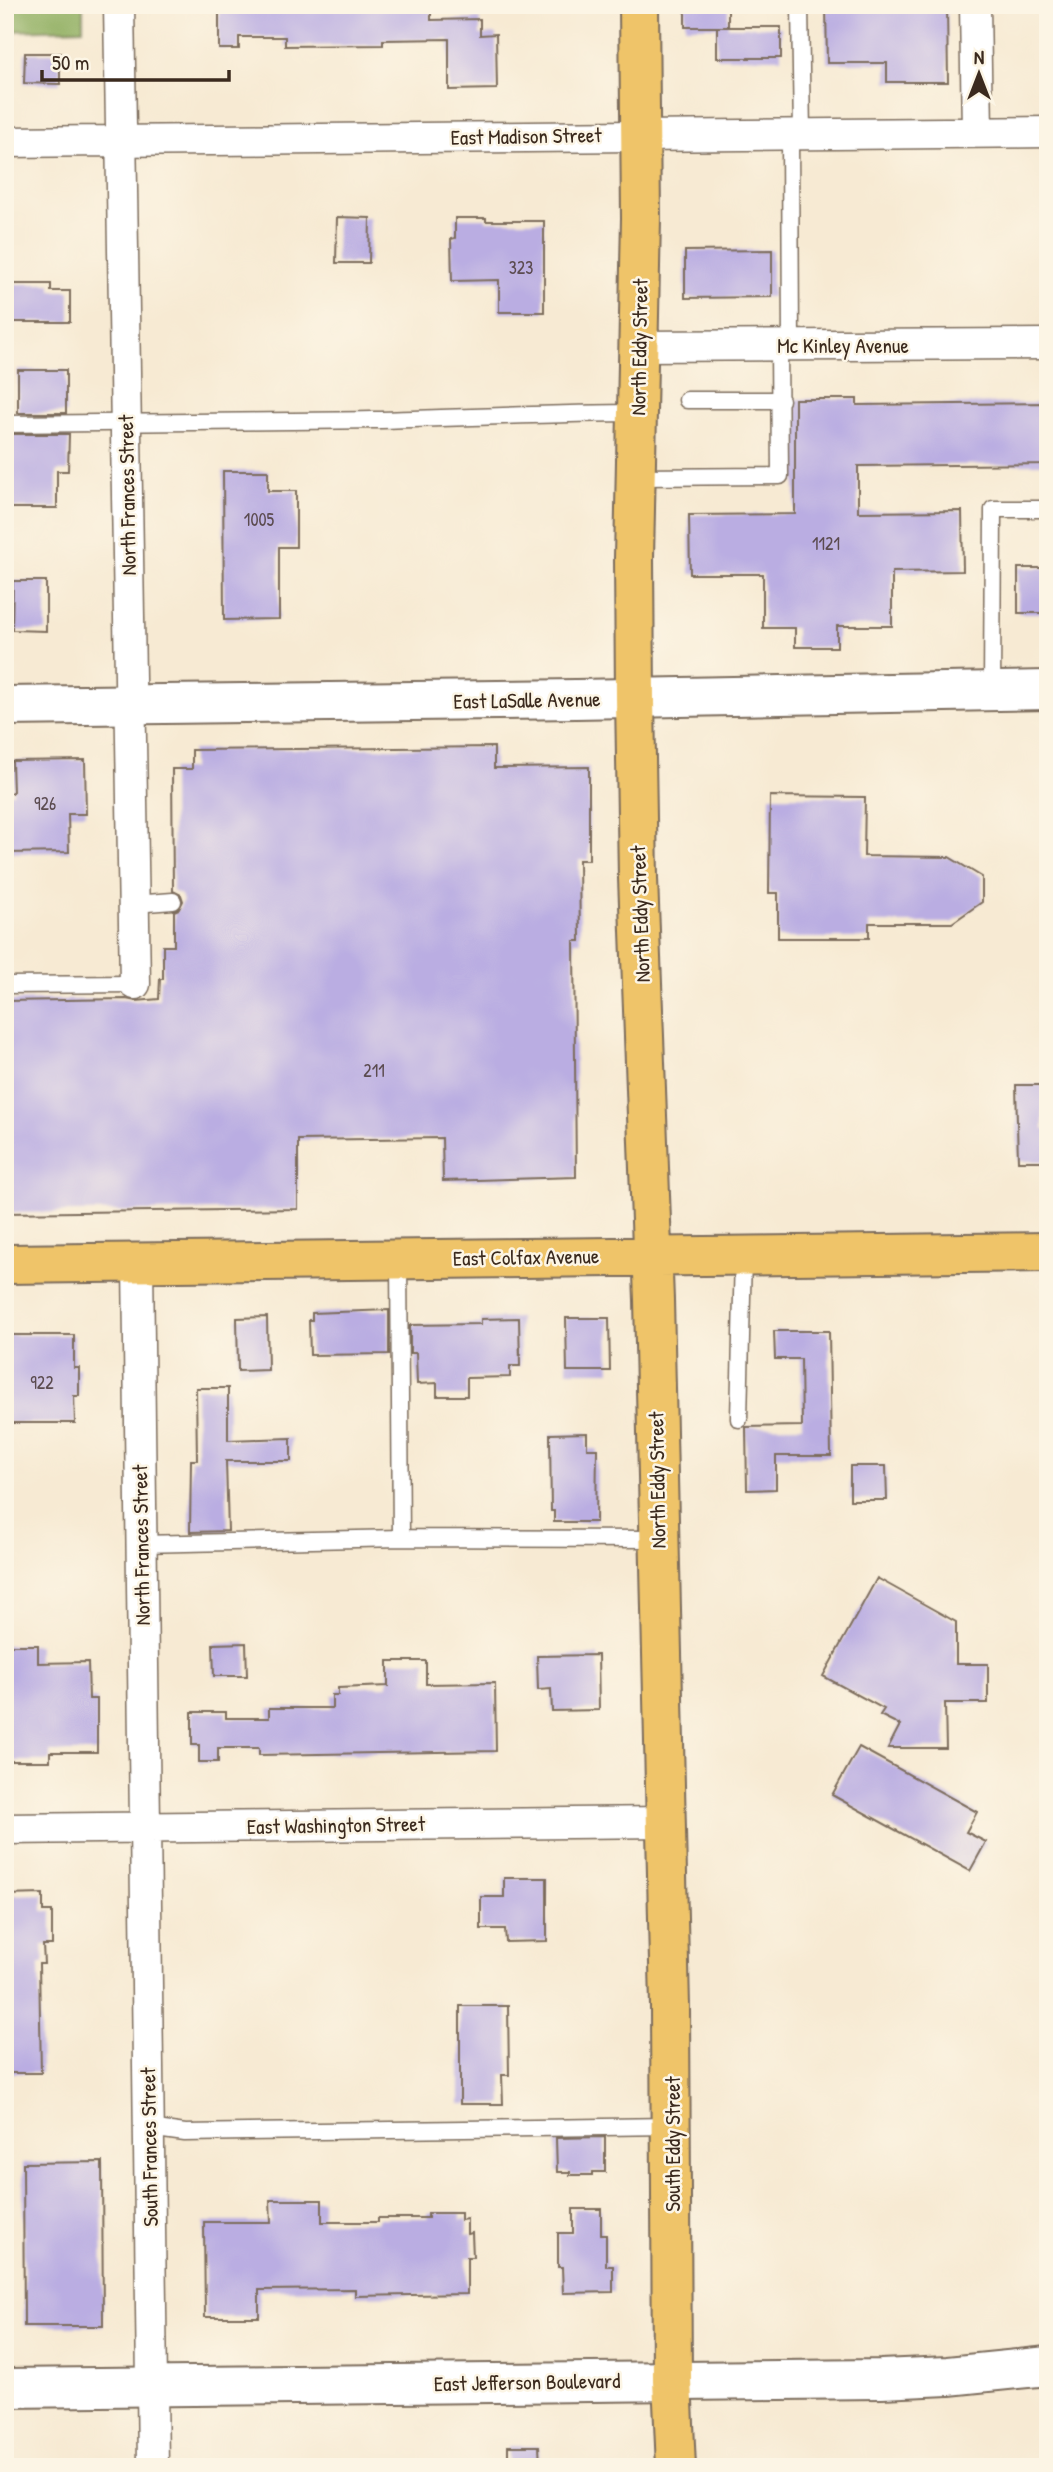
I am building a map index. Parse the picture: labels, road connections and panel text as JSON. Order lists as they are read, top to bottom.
{
  "streets": {
    "main road": ["North Eddy Street", "East Colfax Avenue", "South Eddy Street"],
    "street": [
      "East Madison Street",
      "Mc Kinley Avenue",
      "North Frances Street",
      "East LaSalle Avenue",
      "East Washington Street",
      "South Frances Street",
      "East Jefferson Boulevard"
    ]
  },
  "crossings": [
    ["East Madison Street", "North Eddy Street"],
    ["East Madison Street", "North Frances Street"],
    ["Mc Kinley Avenue", "North Eddy Street"],
    ["North Eddy Street", "East LaSalle Avenue"],
    ["North Eddy Street", "East Colfax Avenue"],
    ["North Eddy Street", "East Washington Street"],
    ["North Eddy Street", "South Eddy Street"],
    ["North Frances Street", "East LaSalle Avenue"],
    ["North Frances Street", "East Colfax Avenue"],
    ["North Frances Street", "East Washington Street"],
    ["North Frances Street", "South Frances Street"],
    ["East Washington Street", "South Eddy Street"],
    ["East Washington Street", "South Frances Street"],
    ["South Eddy Street", "East Jefferson Boulevard"],
    ["South Frances Street", "East Jefferson Boulevard"]
  ],
  "house_numbers": [
    "323",
    "1005",
    "1121",
    "926",
    "211",
    "922"
  ],
  "scale_bar": "50 m",
  "north": "top"
}
